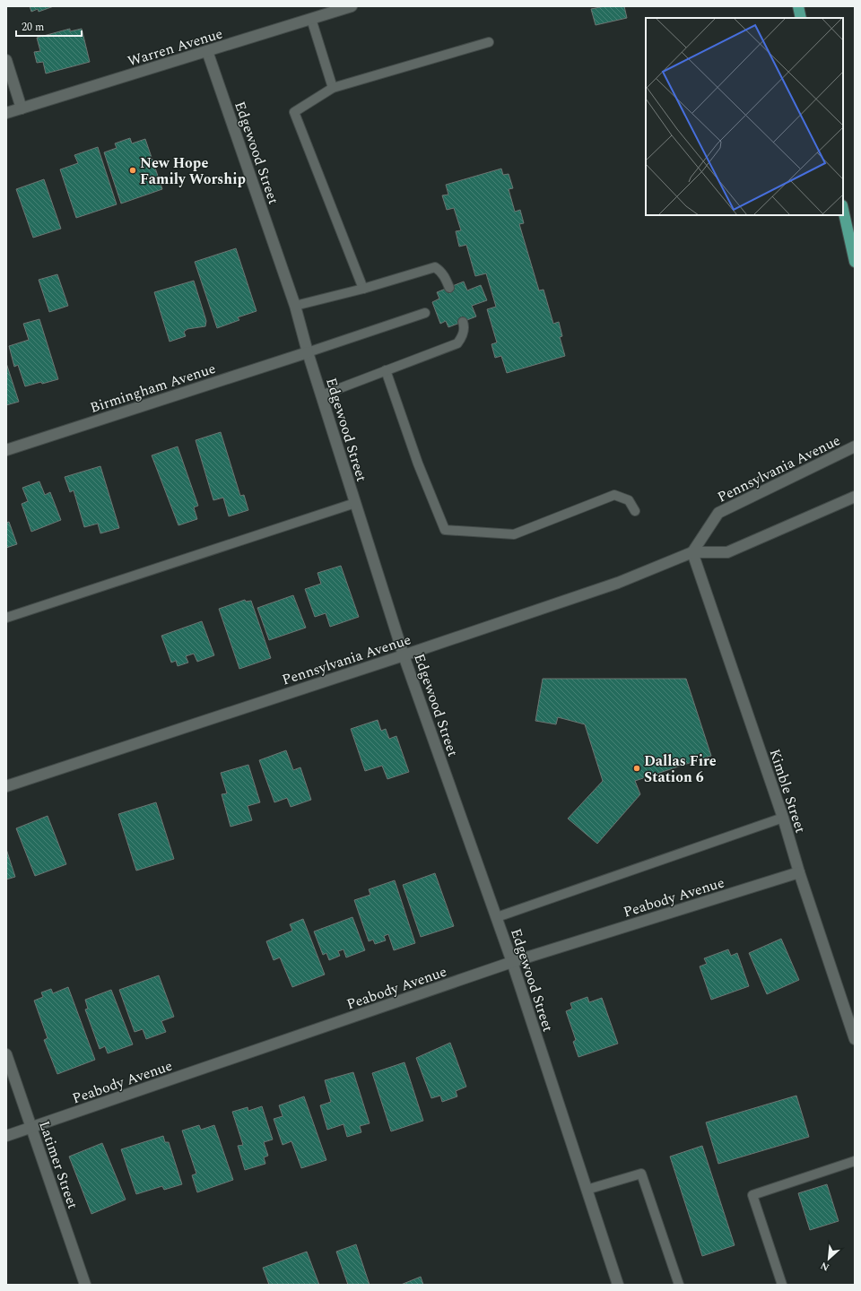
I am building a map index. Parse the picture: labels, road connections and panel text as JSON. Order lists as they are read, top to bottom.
{
  "streets": {
    "street": [
      "Warren Avenue",
      "Edgewood Street",
      "Birmingham Avenue",
      "Pennsylvania Avenue",
      "Kimble Street",
      "Peabody Avenue",
      "Latimer Street"
    ]
  },
  "crossings": [
    ["Warren Avenue", "Edgewood Street"],
    ["Edgewood Street", "Birmingham Avenue"],
    ["Edgewood Street", "Pennsylvania Avenue"],
    ["Edgewood Street", "Peabody Avenue"],
    ["Pennsylvania Avenue", "Kimble Street"],
    ["Kimble Street", "Peabody Avenue"],
    ["Peabody Avenue", "Latimer Street"]
  ],
  "places": ["New Hope Family Worship", "Dallas Fire Station 6"],
  "scale_bar": "20 m",
  "north": "bottom left"
}
